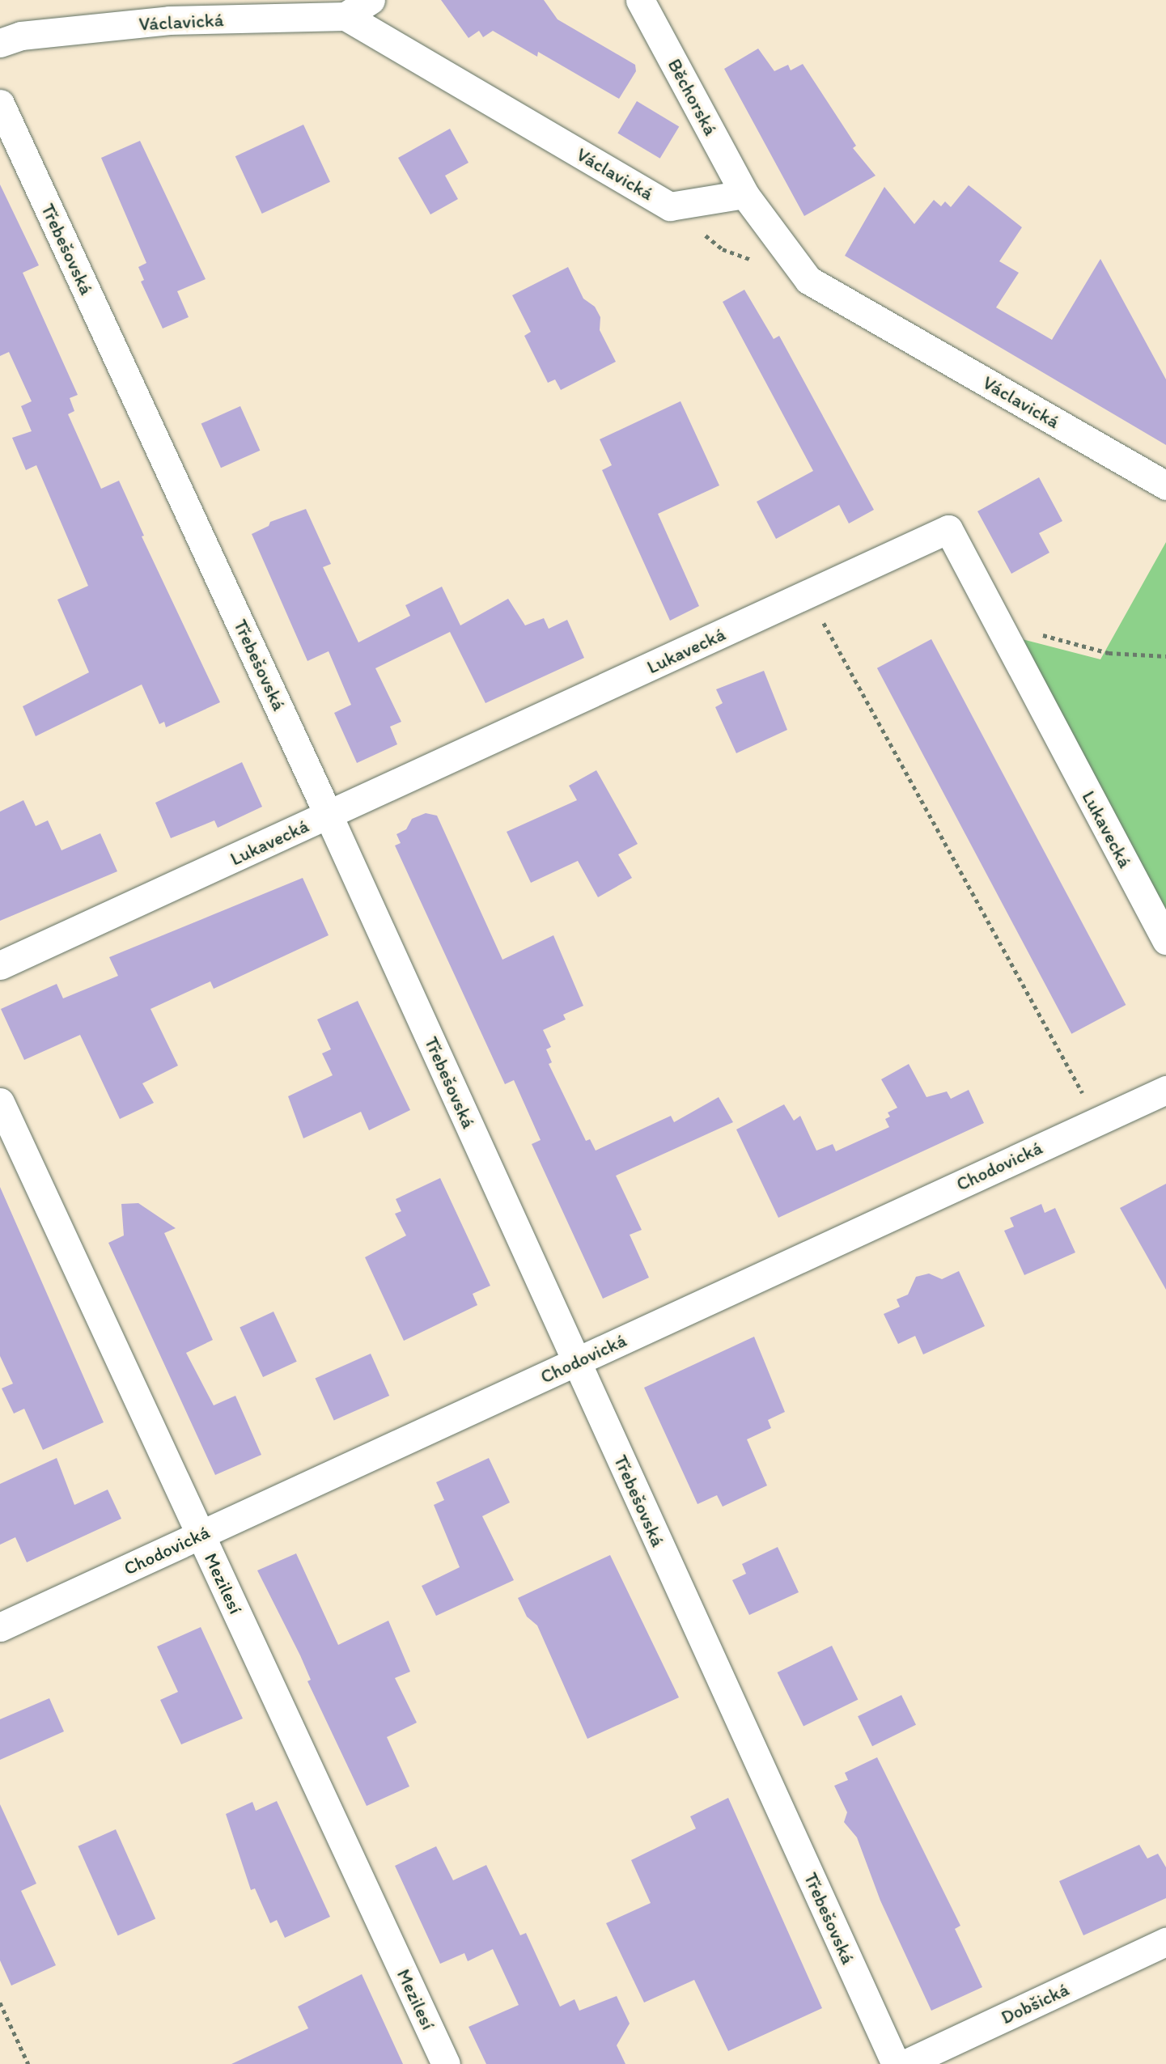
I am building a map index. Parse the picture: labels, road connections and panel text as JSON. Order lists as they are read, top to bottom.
{
  "streets": {
    "street": [
      "Václavická",
      "Běchorská",
      "Třebešovská",
      "Lukavecká",
      "Chodovická",
      "Mezilesí",
      "Dobšická"
    ]
  },
  "crossings": [
    ["Václavická", "Běchorská"],
    ["Třebešovská", "Lukavecká"],
    ["Třebešovská", "Chodovická"],
    ["Chodovická", "Mezilesí"]
  ]
}
